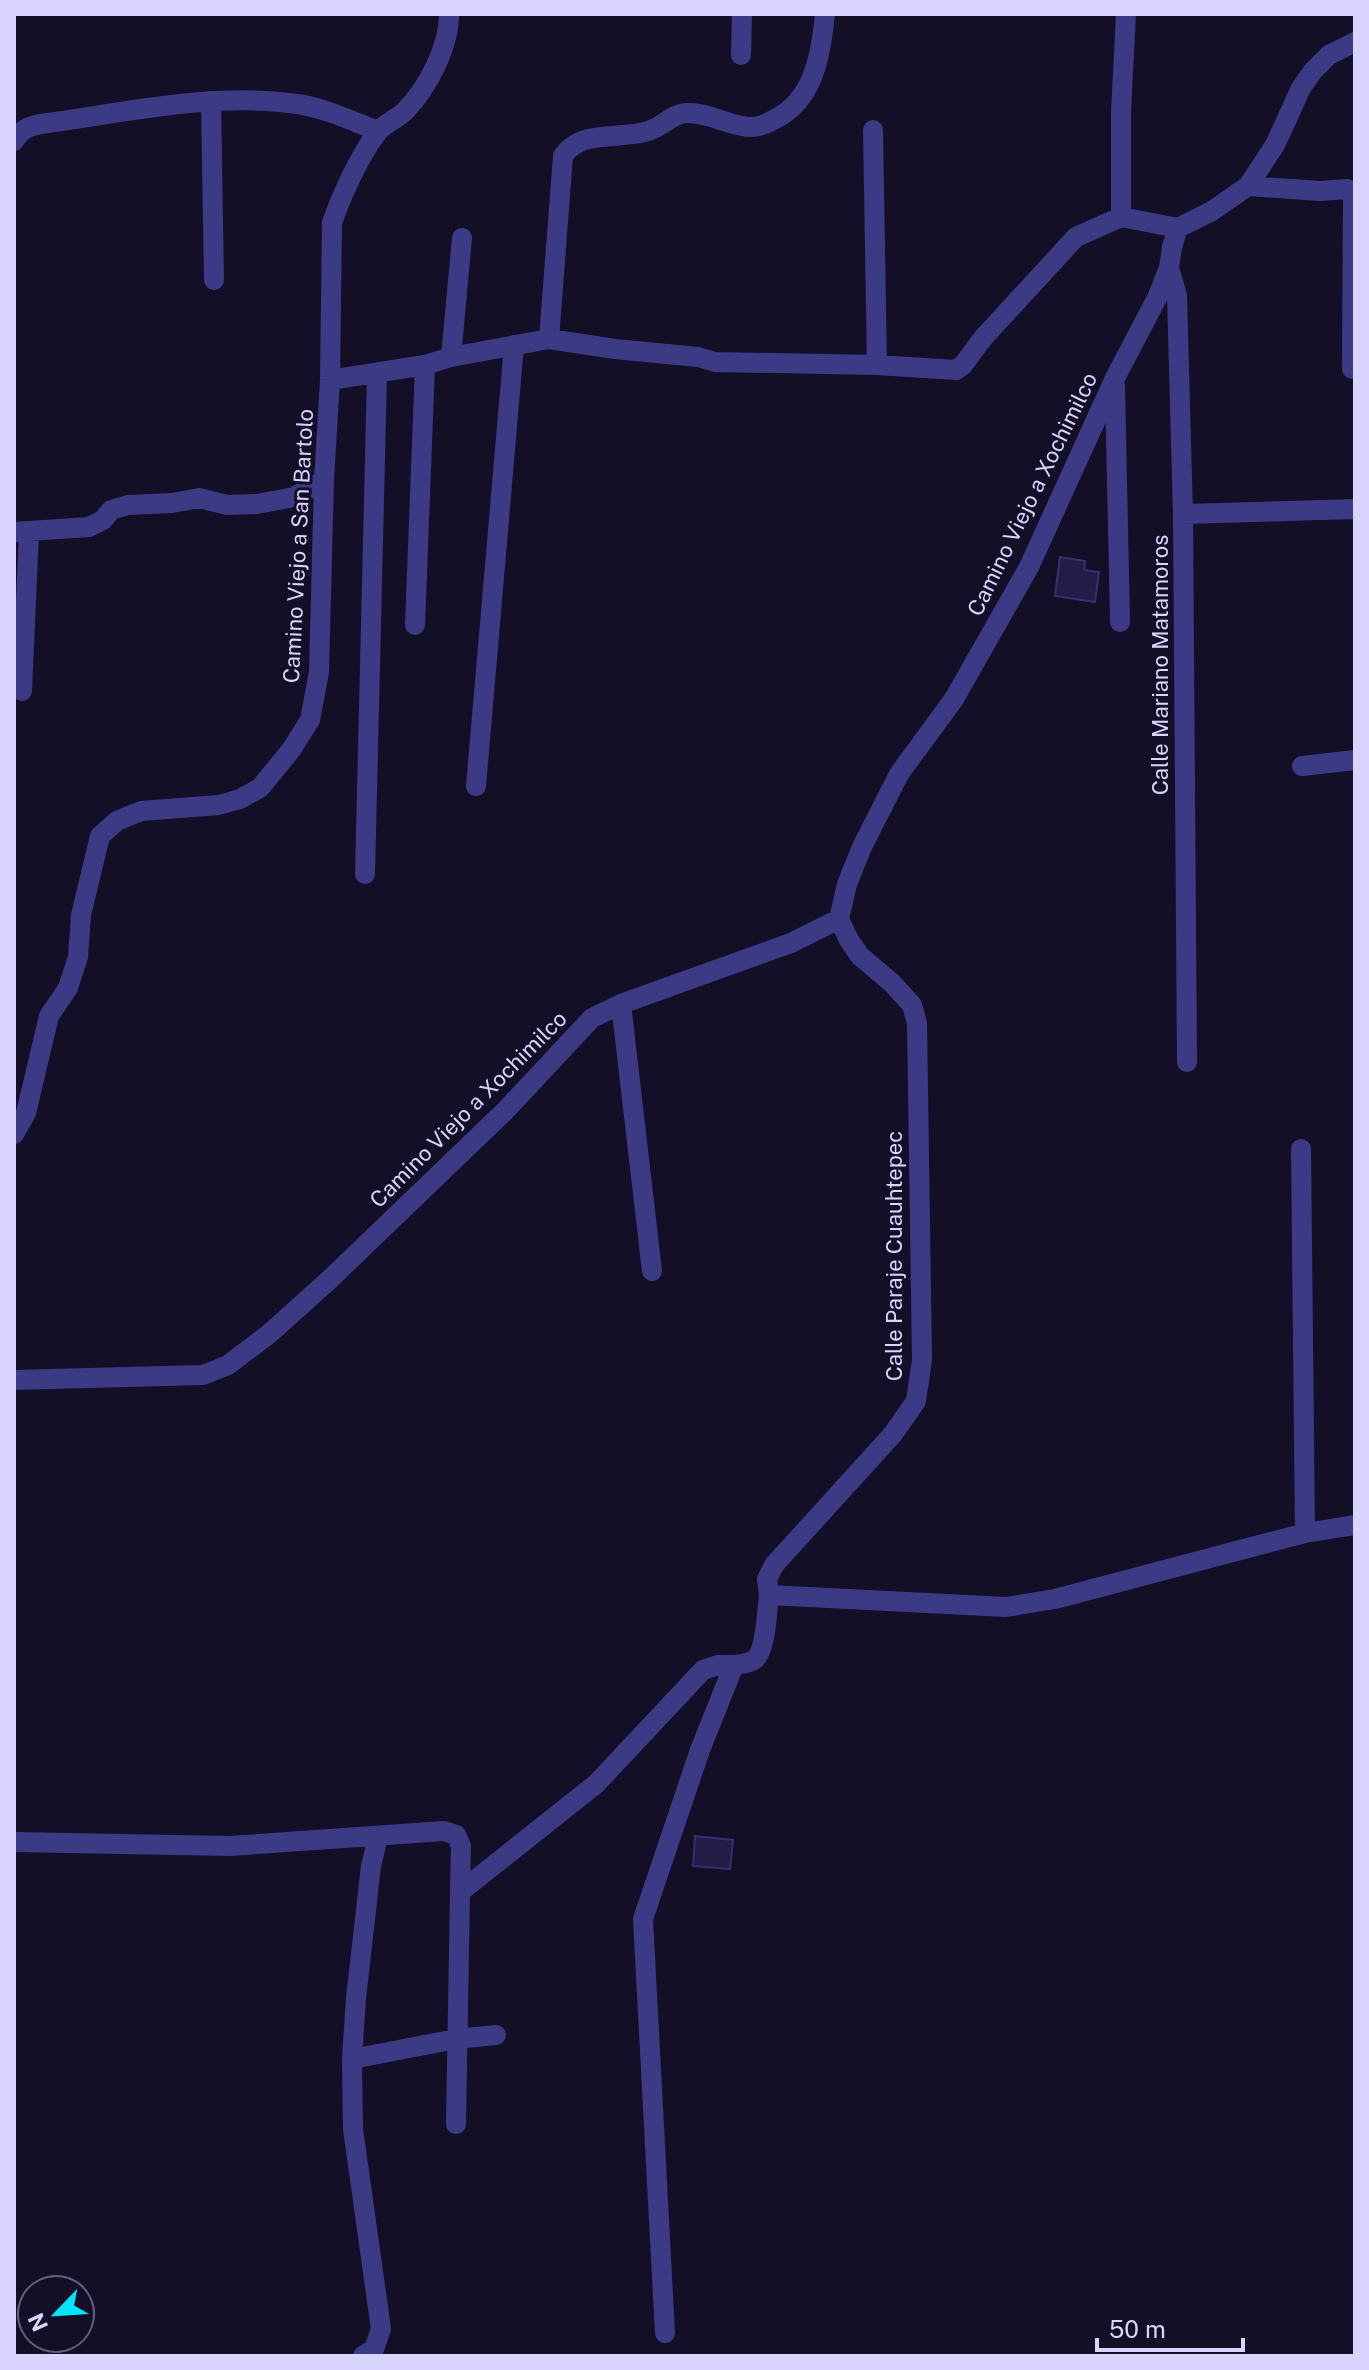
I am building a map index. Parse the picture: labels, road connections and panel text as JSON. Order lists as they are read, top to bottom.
{
  "streets": {
    "street": [
      "Camino Viejo a Xochimilco",
      "Camino Viejo a San Bartolo",
      "Calle Mariano Matamoros",
      "Calle Paraje Cuauhtepec"
    ]
  },
  "crossings": [
    ["Camino Viejo a Xochimilco", "Calle Mariano Matamoros"],
    ["Camino Viejo a Xochimilco", "Calle Paraje Cuauhtepec"]
  ],
  "scale_bar": "50 m",
  "north": "bottom left"
}
